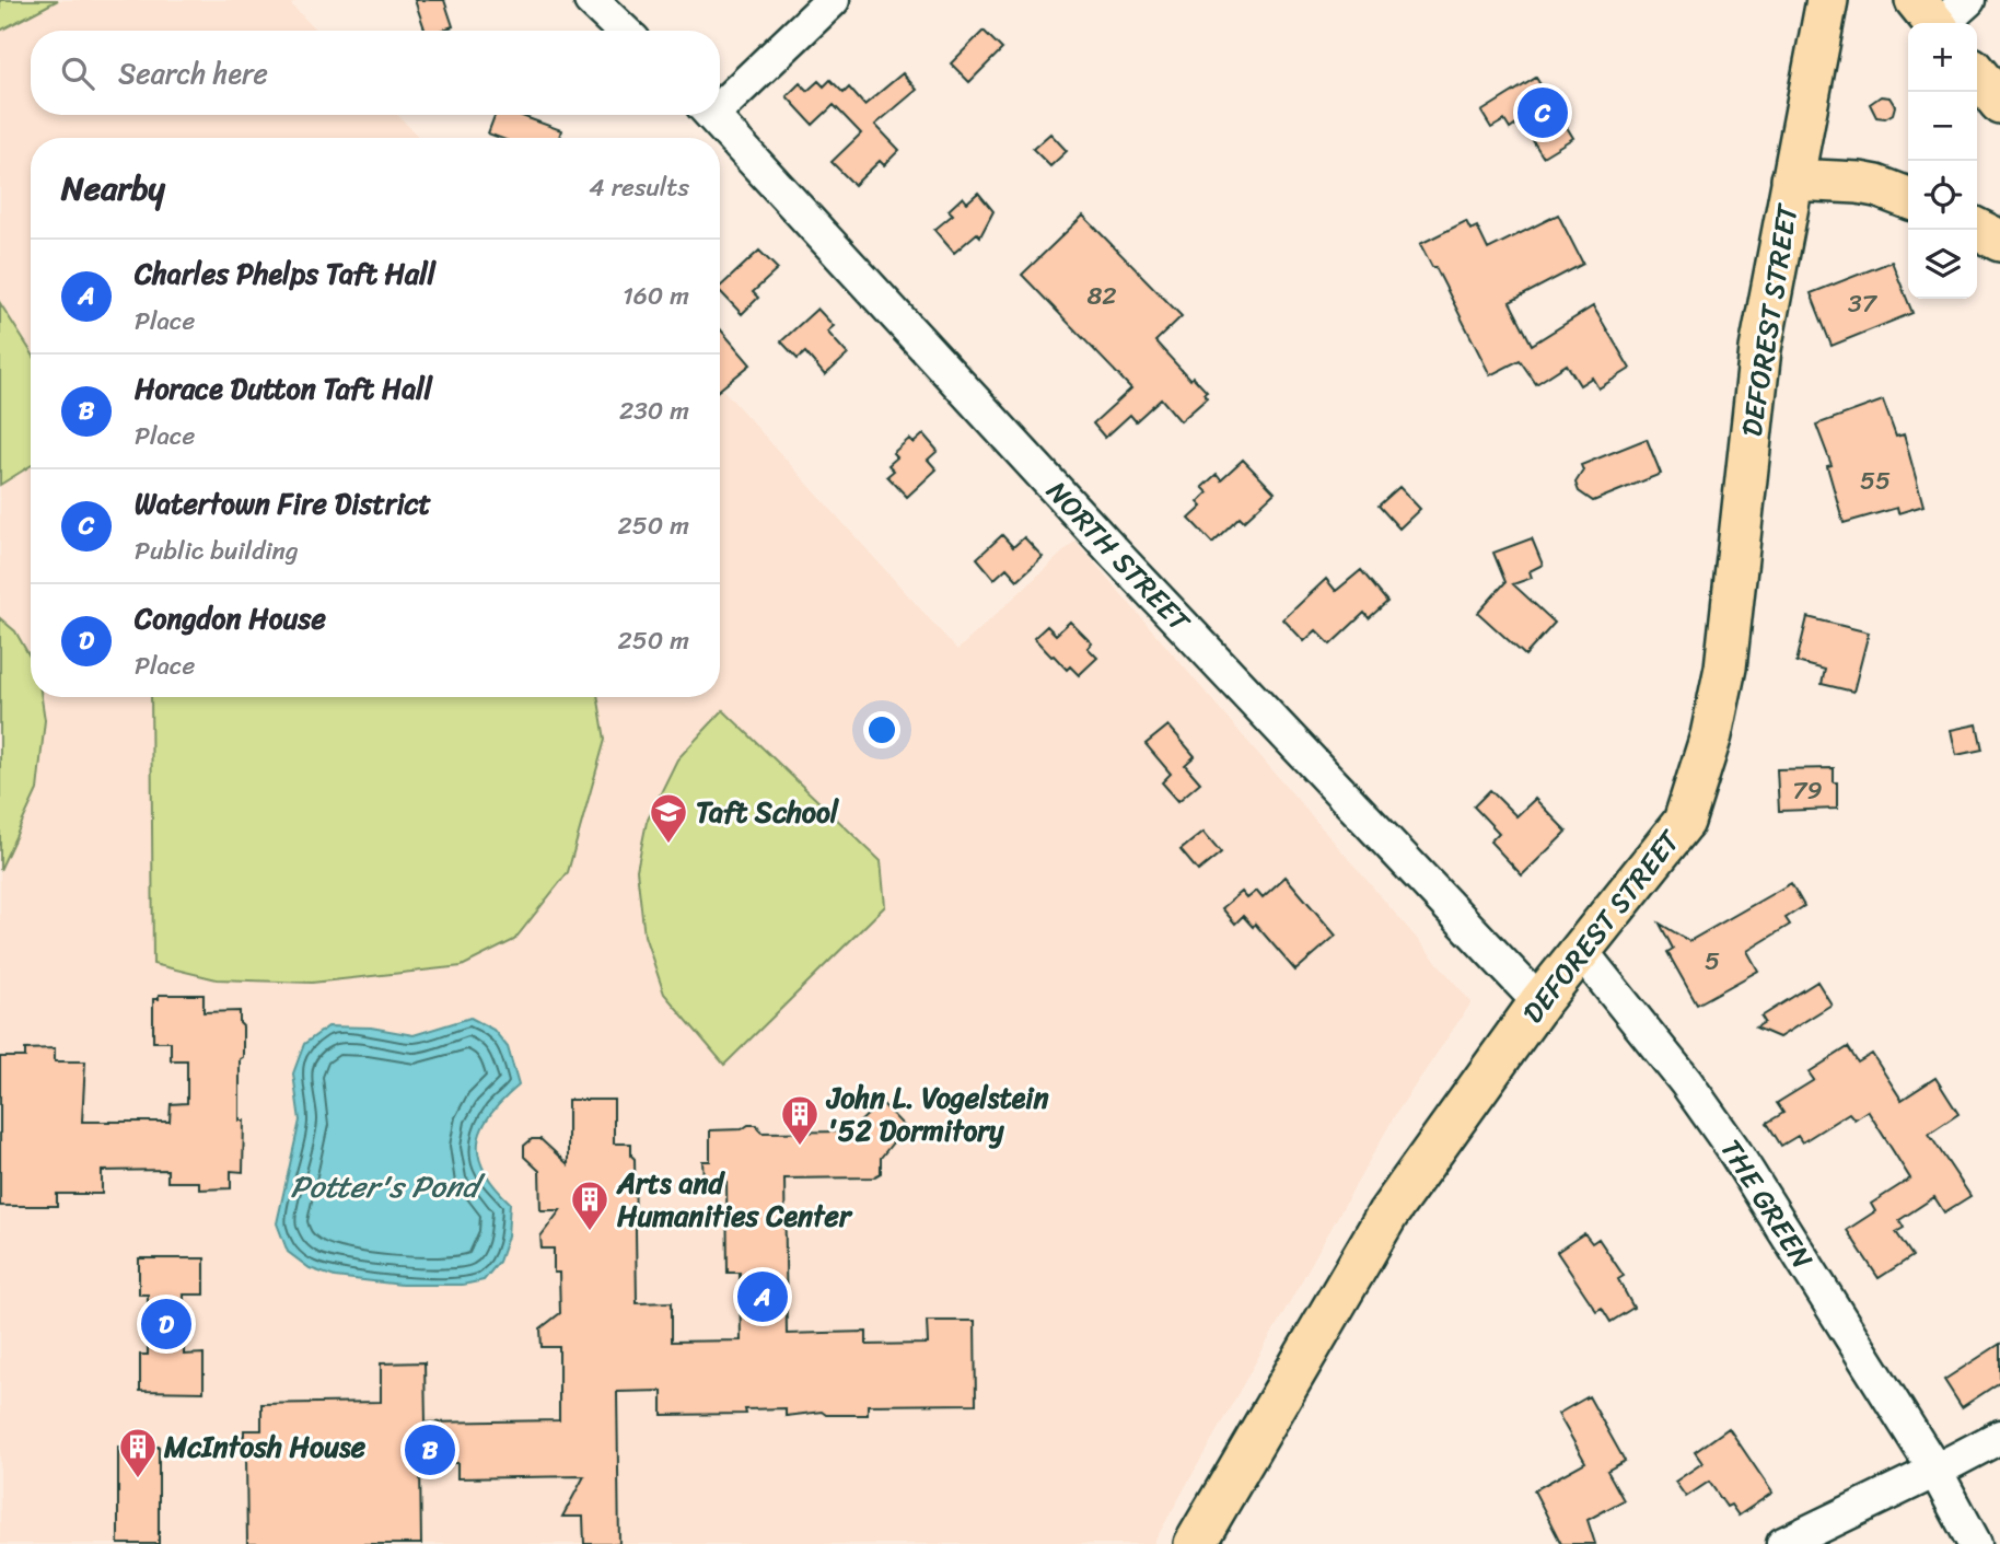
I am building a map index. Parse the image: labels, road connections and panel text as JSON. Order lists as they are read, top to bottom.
{
  "streets": {
    "main road": ["DEFOREST STREET"],
    "street": ["NORTH STREET", "THE GREEN"]
  },
  "crossings": [
    ["DEFOREST STREET", "NORTH STREET"],
    ["DEFOREST STREET", "THE GREEN"]
  ],
  "water": ["Potter's Pond"],
  "places": {
    "school or university": ["Taft School"],
    "building": ["John L. Vogelstein '52 Dormitory", "Arts and Humanities Center", "McIntosh House"]
  },
  "house_numbers": [
    "82",
    "37",
    "55",
    "79",
    "5"
  ],
  "page": {
    "map_buttons": ["+", "−"],
    "search": "Search here",
    "pins": [
      "C",
      "A",
      "D",
      "B"
    ],
    "heading": ["Nearby", "4 results"],
    "list": [
      {
        "mark": "A",
        "name": "Charles Phelps Taft Hall",
        "note": "Place",
        "value": "160 m"
      },
      {
        "mark": "B",
        "name": "Horace Dutton Taft Hall",
        "note": "Place",
        "value": "230 m"
      },
      {
        "mark": "C",
        "name": "Watertown Fire District",
        "note": "Public building",
        "value": "250 m"
      },
      {
        "mark": "D",
        "name": "Congdon House",
        "note": "Place",
        "value": "250 m"
      }
    ]
  }
}
